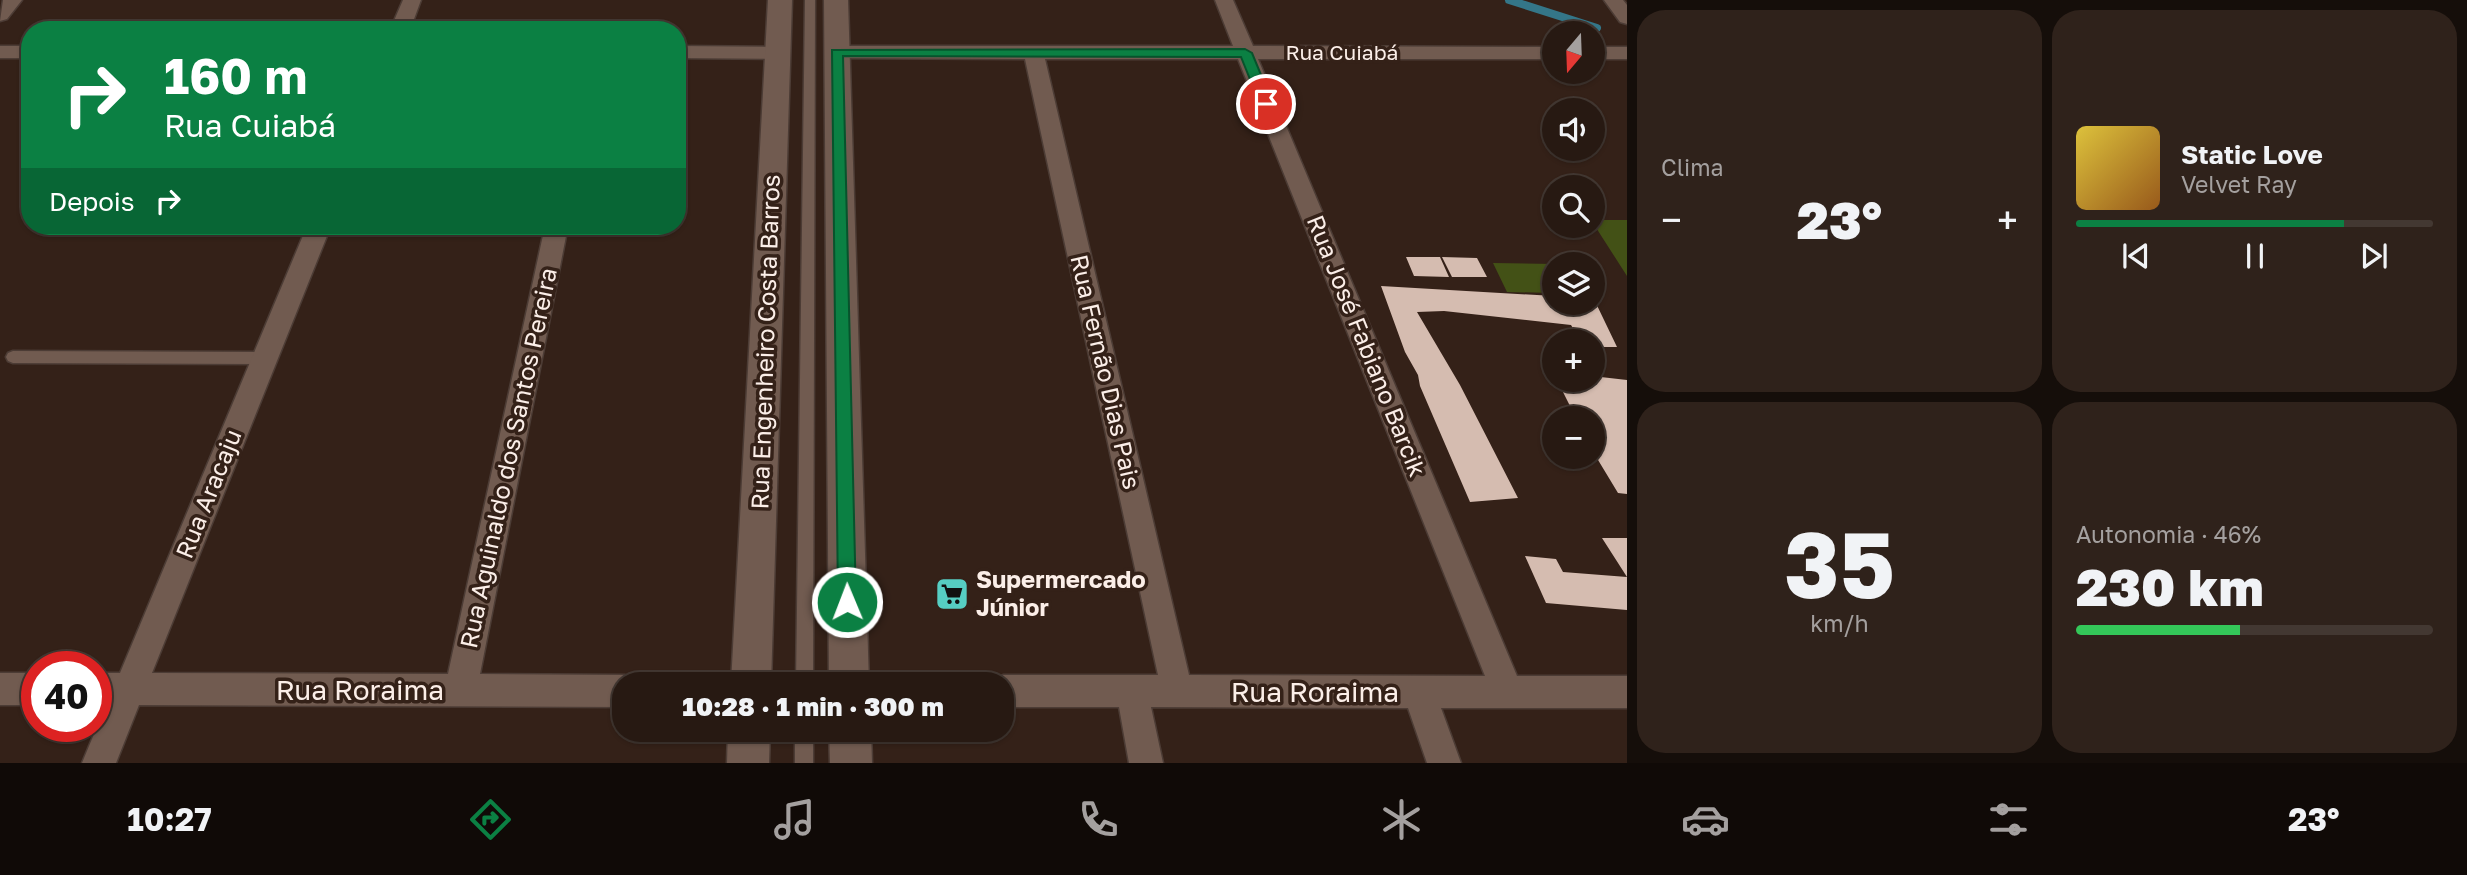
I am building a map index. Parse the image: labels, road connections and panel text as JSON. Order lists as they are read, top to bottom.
{
  "streets": {
    "street": [
      "Rua Cuiabá",
      "Rua Engenheiro Costa Barros",
      "Rua José Fabiano Barcik",
      "Rua Fernão Dias Pais",
      "Rua Aguinaldo dos Santos Pereira",
      "Rua Aracaju",
      "Rua Roraima"
    ]
  },
  "crossings": [
    ["Rua Cuiabá", "Rua José Fabiano Barcik"],
    ["Rua Cuiabá", "Rua Fernão Dias Pais"],
    ["Rua José Fabiano Barcik", "Rua Roraima"],
    ["Rua Fernão Dias Pais", "Rua Roraima"],
    ["Rua Aguinaldo dos Santos Pereira", "Rua Roraima"],
    ["Rua Aracaju", "Rua Roraima"]
  ],
  "places": {
    "supermarket": ["Supermercado Júnior"]
  },
  "north": "bottom",
  "page": {
    "tile": [
      "Clima",
      ["35", "km/h"],
      ["Autonomia · 46%", "230 km"]
    ],
    "map_buttons": ["+", "−"],
    "turn": ["160 m", "Rua Cuiabá"],
    "song": ["Static Love", "Velvet Ray"],
    "then": "Depois",
    "heat": ["−", "23°", "+"],
    "limit": "40",
    "trip": "10:28 · 1 min · 300 m",
    "tabs": ["10:27", "23°"]
  }
}
